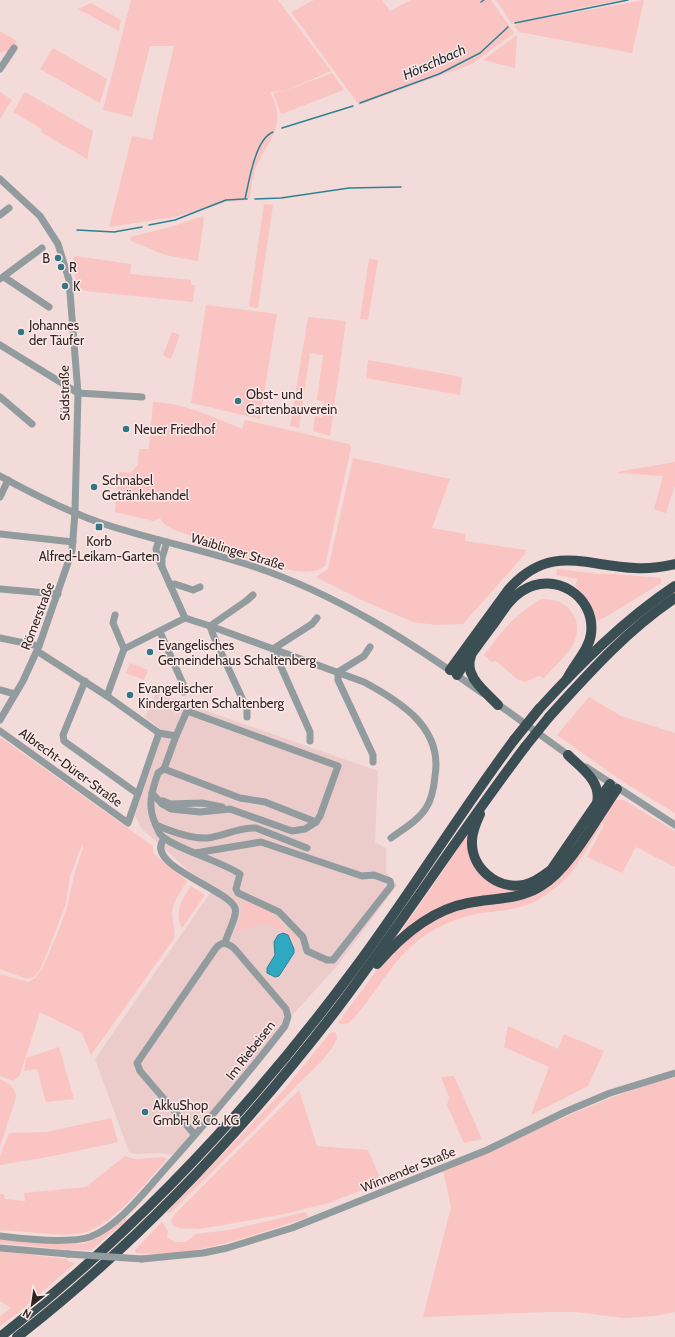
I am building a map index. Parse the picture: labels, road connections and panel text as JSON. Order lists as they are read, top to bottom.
{
  "streets": {
    "street": [
      "Südstraße",
      "Waiblinger Straße",
      "Römerstraße",
      "Albrecht-Dürer-Straße",
      "Im Riebeisen",
      "Winnender Straße"
    ]
  },
  "crossings": [
    ["Südstraße", "Waiblinger Straße"],
    ["Südstraße", "Römerstraße"],
    ["Waiblinger Straße", "Römerstraße"]
  ],
  "water": ["Hörschbach"],
  "places": {
    "other": [
      "B",
      "R",
      "K",
      "Johannes der Täufer",
      "Obst- und Gartenbauverein",
      "Neuer Friedhof",
      "Schnabel Getränkehandel",
      "Evangelisches Gemeindehaus Schaltenberg",
      "Evangelischer Kindergarten Schaltenberg",
      "AkkuShop GmbH & Co. KG"
    ],
    "transit": ["Korb Alfred-Leikam-Garten"]
  },
  "north": "bottom left"
}
